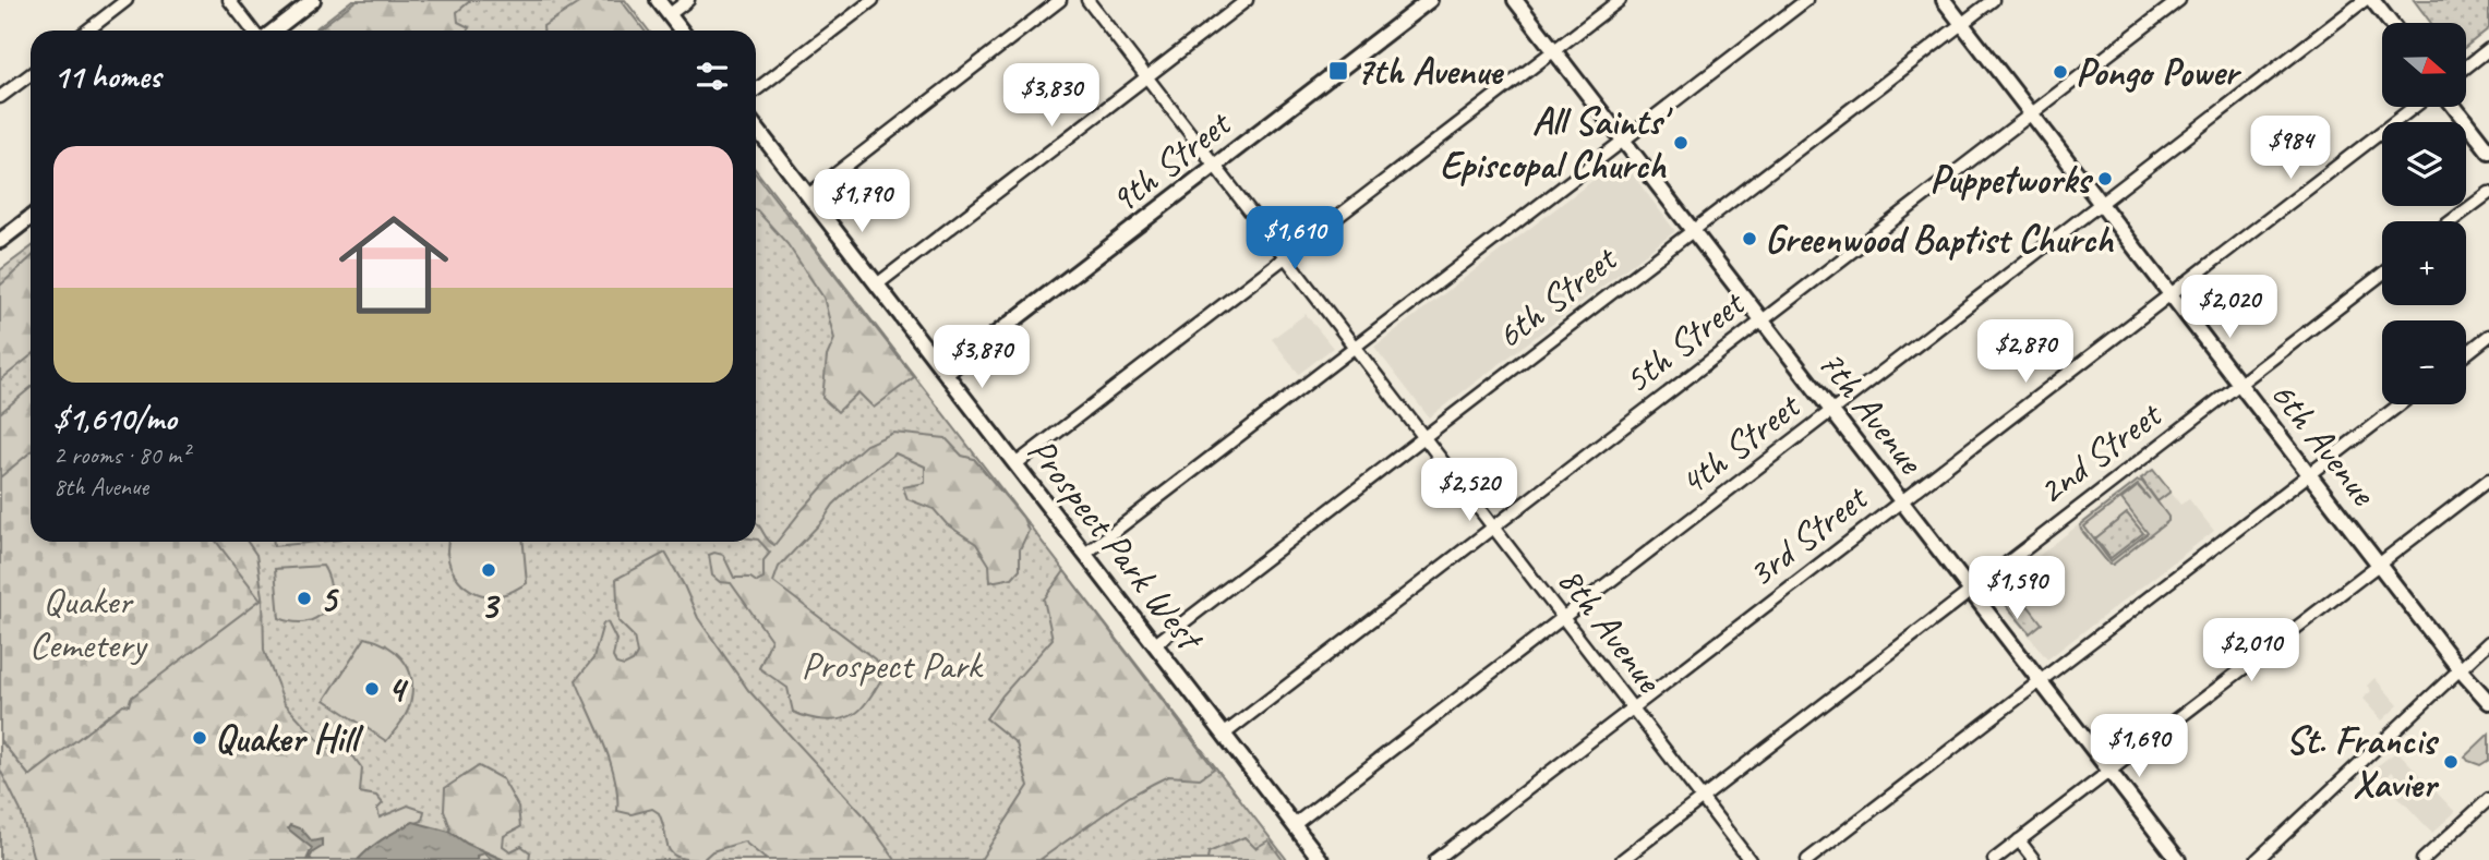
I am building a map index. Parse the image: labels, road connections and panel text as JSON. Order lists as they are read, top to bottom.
{
  "streets": {
    "street": [
      "9th Street",
      "6th Street",
      "5th Street",
      "7th Avenue",
      "6th Avenue",
      "4th Street",
      "2nd Street",
      "3rd Street",
      "Prospect Park West",
      "8th Avenue"
    ]
  },
  "crossings": [
    ["9th Street", "Prospect Park West"],
    ["9th Street", "8th Avenue"],
    ["6th Street", "7th Avenue"],
    ["6th Street", "6th Avenue"],
    ["6th Street", "Prospect Park West"],
    ["6th Street", "8th Avenue"],
    ["5th Street", "7th Avenue"],
    ["5th Street", "6th Avenue"],
    ["5th Street", "Prospect Park West"],
    ["5th Street", "8th Avenue"],
    ["7th Avenue", "4th Street"],
    ["7th Avenue", "2nd Street"],
    ["7th Avenue", "3rd Street"],
    ["6th Avenue", "4th Street"],
    ["6th Avenue", "2nd Street"],
    ["6th Avenue", "3rd Street"],
    ["4th Street", "Prospect Park West"],
    ["4th Street", "8th Avenue"],
    ["2nd Street", "8th Avenue"],
    ["3rd Street", "8th Avenue"]
  ],
  "parks": ["Quaker Cemetery", "Prospect Park"],
  "places": {
    "transit": ["7th Avenue"],
    "other": [
      "Pongo Power",
      "All Saints' Episcopal Church",
      "Puppetworks",
      "Greenwood Baptist Church",
      "3",
      "5",
      "4",
      "Quaker Hill",
      "St. Francis Xavier"
    ]
  },
  "north": "right",
  "page": {
    "map_buttons": ["+", "−"],
    "heading": "11 homes",
    "price": [
      "$3,830",
      "$984",
      "$1,790",
      "$1,610",
      "$2,020",
      "$2,870",
      "$3,870",
      "$2,520",
      "$1,590",
      "$2,010",
      "$1,690"
    ],
    "list": [
      {
        "name": "$1,610/mo",
        "note": "2 rooms · 80 m² · 8th Avenue"
      }
    ]
  }
}
